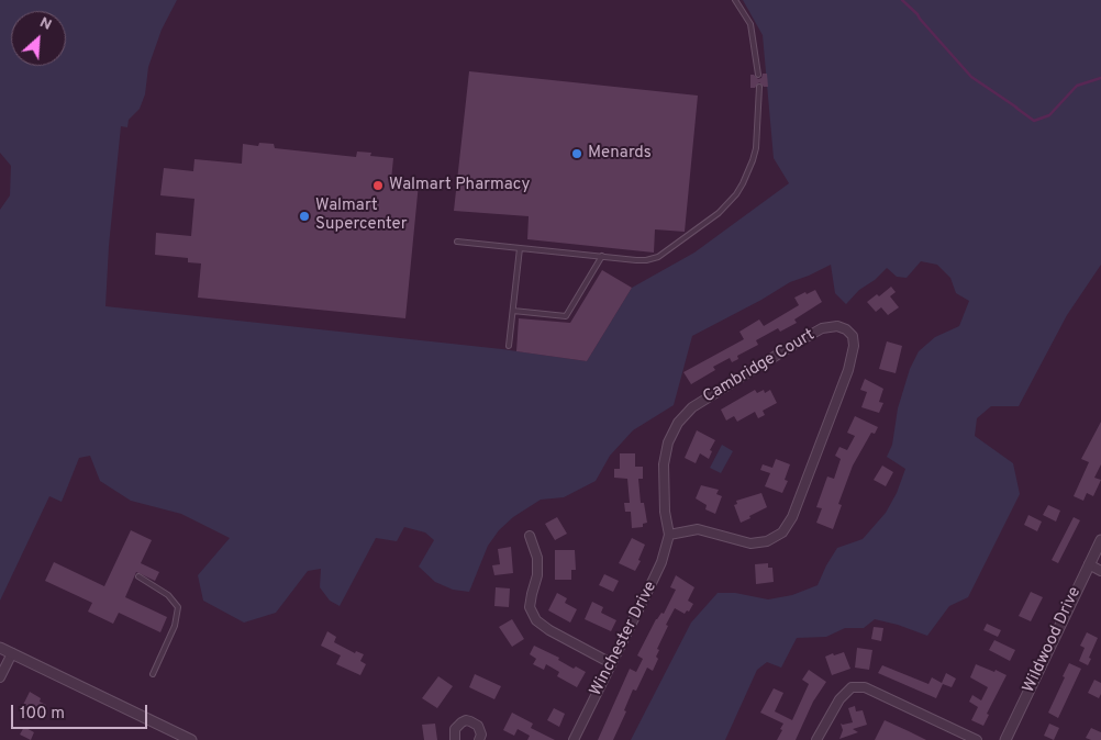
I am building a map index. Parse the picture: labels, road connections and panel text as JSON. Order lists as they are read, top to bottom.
{
  "streets": {
    "street": ["Cambridge Court", "Winchester Drive", "Wildwood Drive"]
  },
  "crossings": [
    ["Cambridge Court", "Winchester Drive"]
  ],
  "places": ["Menards", "Walmart Pharmacy", "Walmart Supercenter"],
  "scale_bar": "100 m",
  "north": "top right"
}
